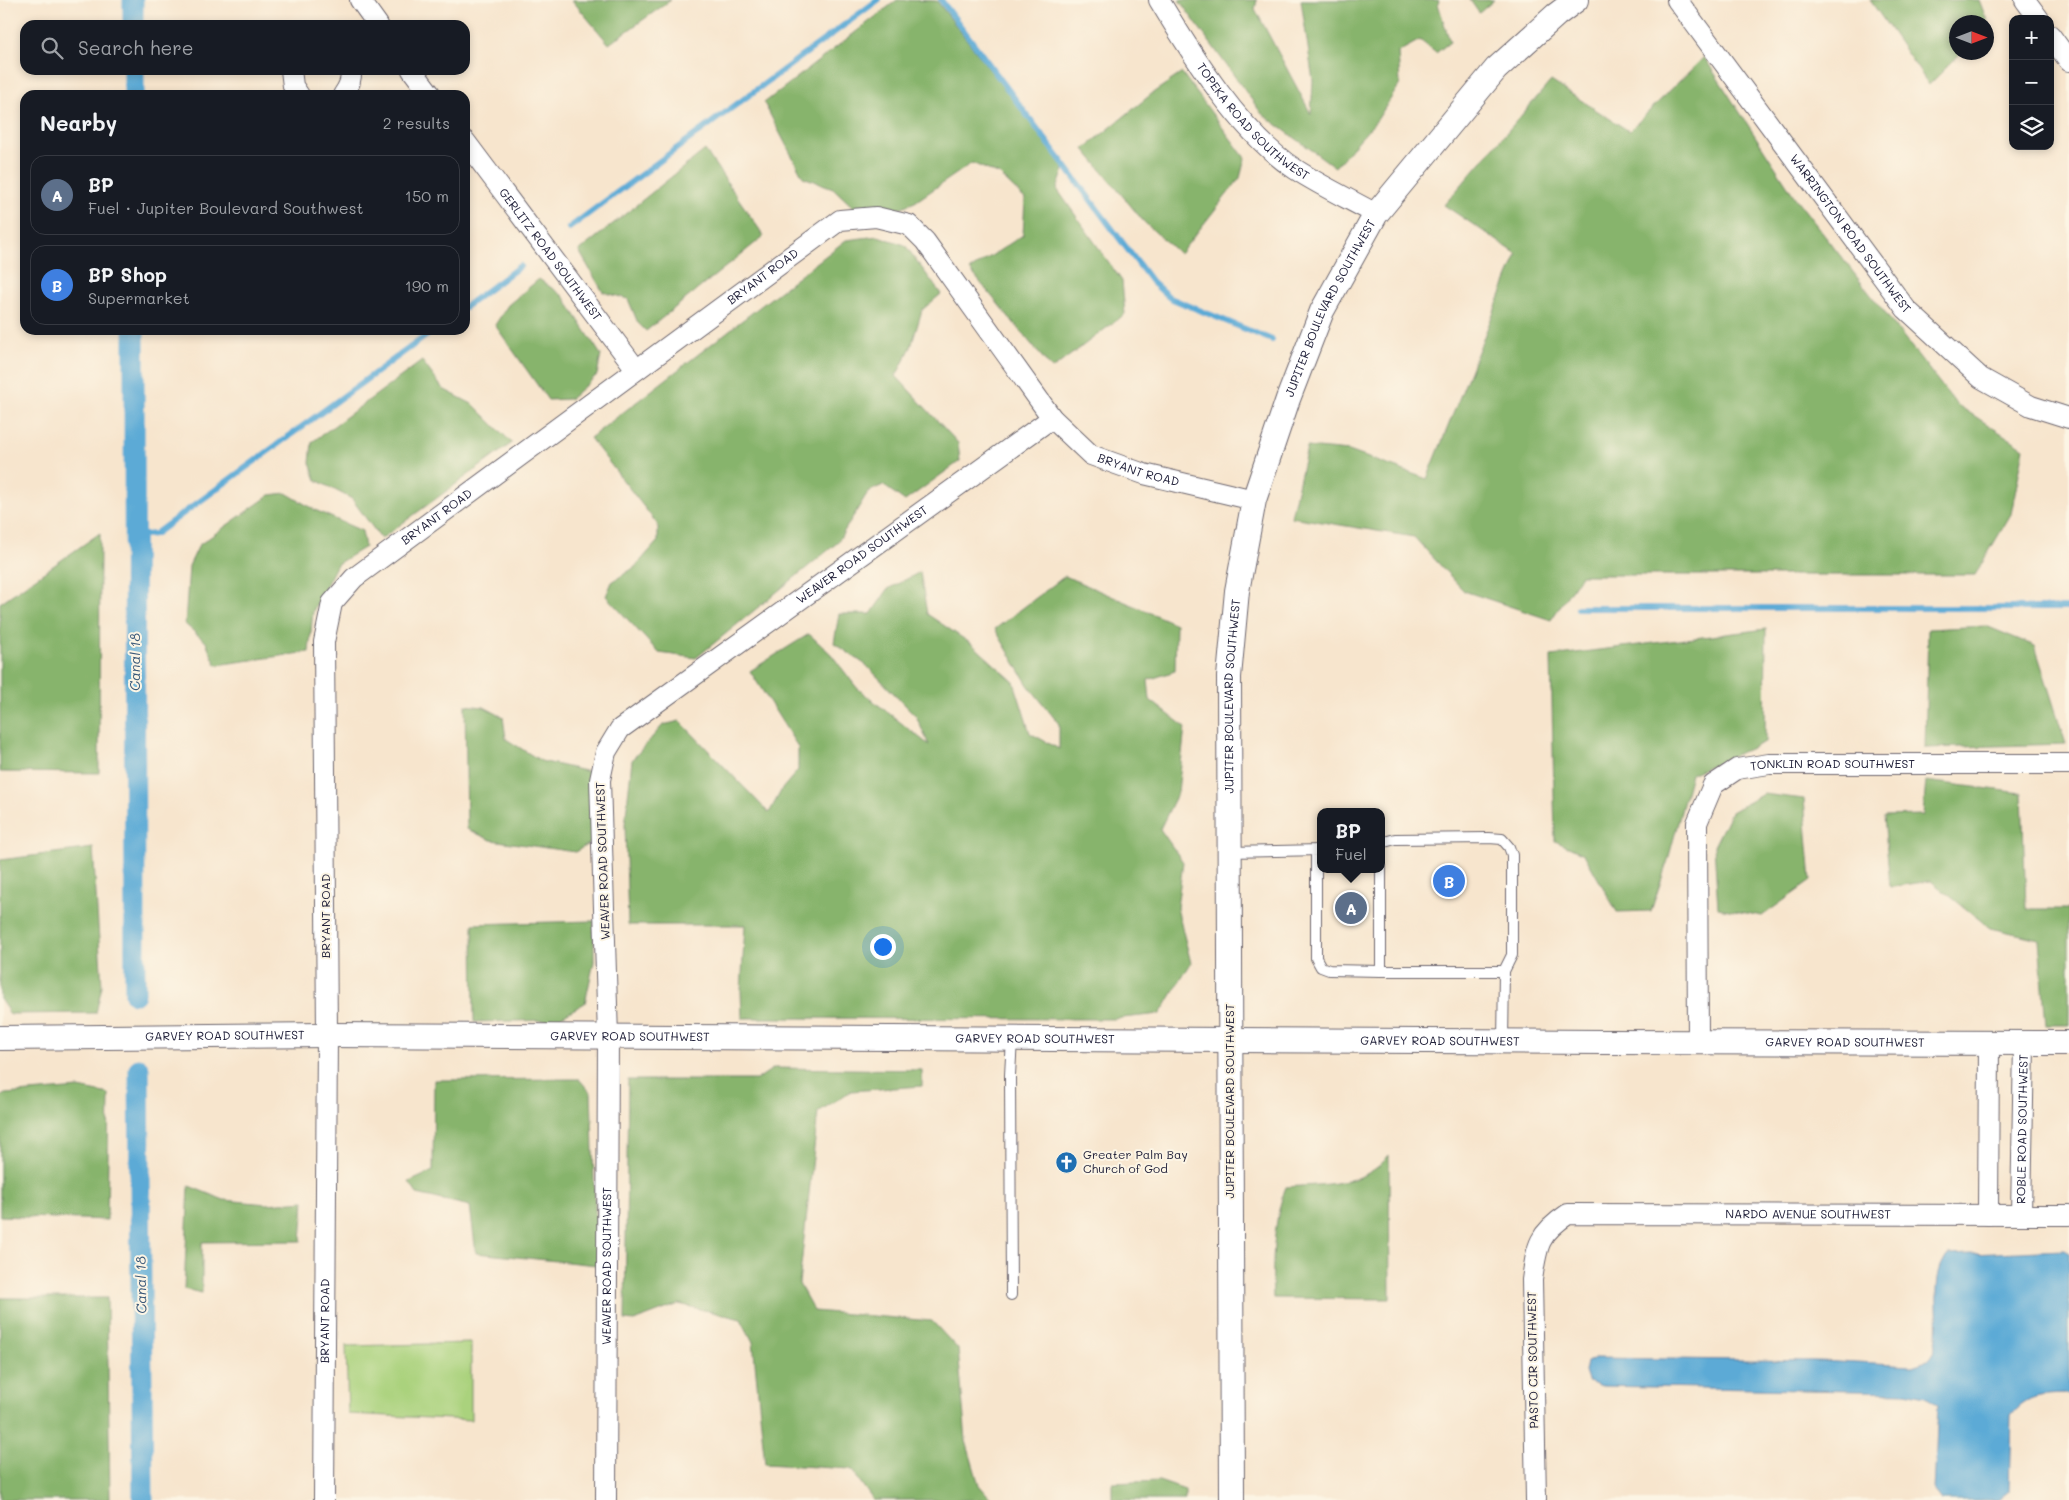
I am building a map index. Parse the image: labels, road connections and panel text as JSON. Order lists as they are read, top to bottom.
{
  "streets": {
    "street": [
      "TOPEKA ROAD SOUTHWEST",
      "WARRINGTON ROAD SOUTHWEST",
      "GERLITZ ROAD SOUTHWEST",
      "BRYANT ROAD",
      "JUPITER BOULEVARD SOUTHWEST",
      "WEAVER ROAD SOUTHWEST",
      "TONKLIN ROAD SOUTHWEST",
      "GARVEY ROAD SOUTHWEST",
      "ROBLE ROAD SOUTHWEST",
      "NARDO AVENUE SOUTHWEST",
      "PASTO CIR SOUTHWEST"
    ]
  },
  "crossings": [
    ["TOPEKA ROAD SOUTHWEST", "JUPITER BOULEVARD SOUTHWEST"],
    ["GERLITZ ROAD SOUTHWEST", "BRYANT ROAD"],
    ["BRYANT ROAD", "JUPITER BOULEVARD SOUTHWEST"],
    ["BRYANT ROAD", "WEAVER ROAD SOUTHWEST"],
    ["BRYANT ROAD", "GARVEY ROAD SOUTHWEST"],
    ["JUPITER BOULEVARD SOUTHWEST", "GARVEY ROAD SOUTHWEST"],
    ["WEAVER ROAD SOUTHWEST", "GARVEY ROAD SOUTHWEST"],
    ["TONKLIN ROAD SOUTHWEST", "GARVEY ROAD SOUTHWEST"],
    ["GARVEY ROAD SOUTHWEST", "ROBLE ROAD SOUTHWEST"],
    ["ROBLE ROAD SOUTHWEST", "NARDO AVENUE SOUTHWEST"],
    ["NARDO AVENUE SOUTHWEST", "PASTO CIR SOUTHWEST"]
  ],
  "water": ["Canal 18"],
  "places": {
    "church": ["Greater Palm Bay Church of God"]
  },
  "north": "right",
  "page": {
    "map_buttons": ["+", "−"],
    "search": "Search here",
    "heading": ["Nearby", "2 results"],
    "list": [
      {
        "mark": "A",
        "name": "BP",
        "note": "Fuel · Jupiter Boulevard Southwest",
        "value": "150 m"
      },
      {
        "mark": "B",
        "name": "BP Shop",
        "note": "Supermarket",
        "value": "190 m"
      }
    ],
    "popup": ["BP", "Fuel"],
    "pins": ["B", "A"]
  }
}
